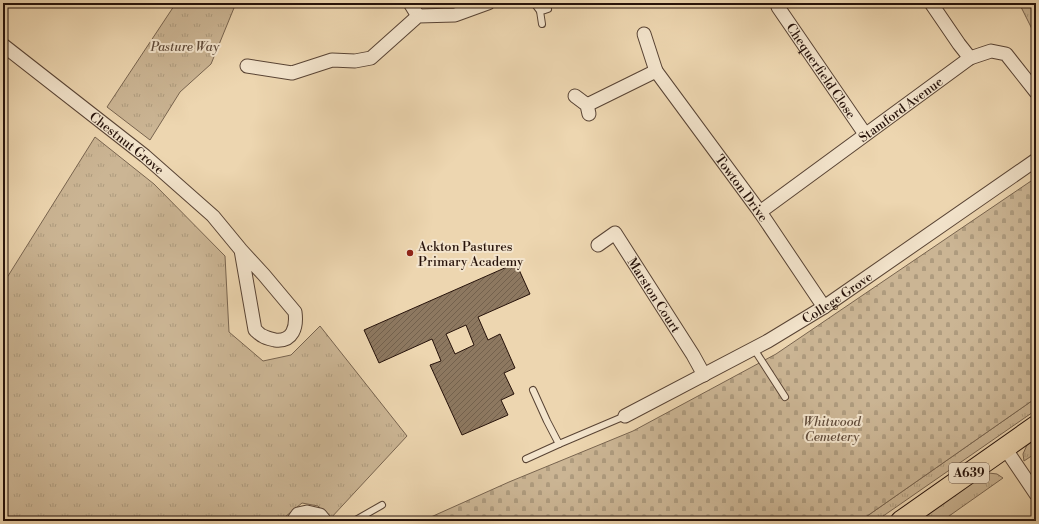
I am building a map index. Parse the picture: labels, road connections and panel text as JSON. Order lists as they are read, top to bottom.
{
  "streets": {
    "main road": ["A639"],
    "street": [
      "Chequerfield Close",
      "Stamford Avenue",
      "Chestnut Grove",
      "Towton Drive",
      "Marston Court",
      "College Grove"
    ]
  },
  "crossings": [
    ["Chequerfield Close", "Stamford Avenue"],
    ["Stamford Avenue", "Towton Drive"],
    ["Towton Drive", "College Grove"],
    ["Marston Court", "College Grove"]
  ],
  "parks": ["Pasture Way", "Whitwood Cemetery"],
  "places": ["Ackton Pastures Primary Academy"]
}
